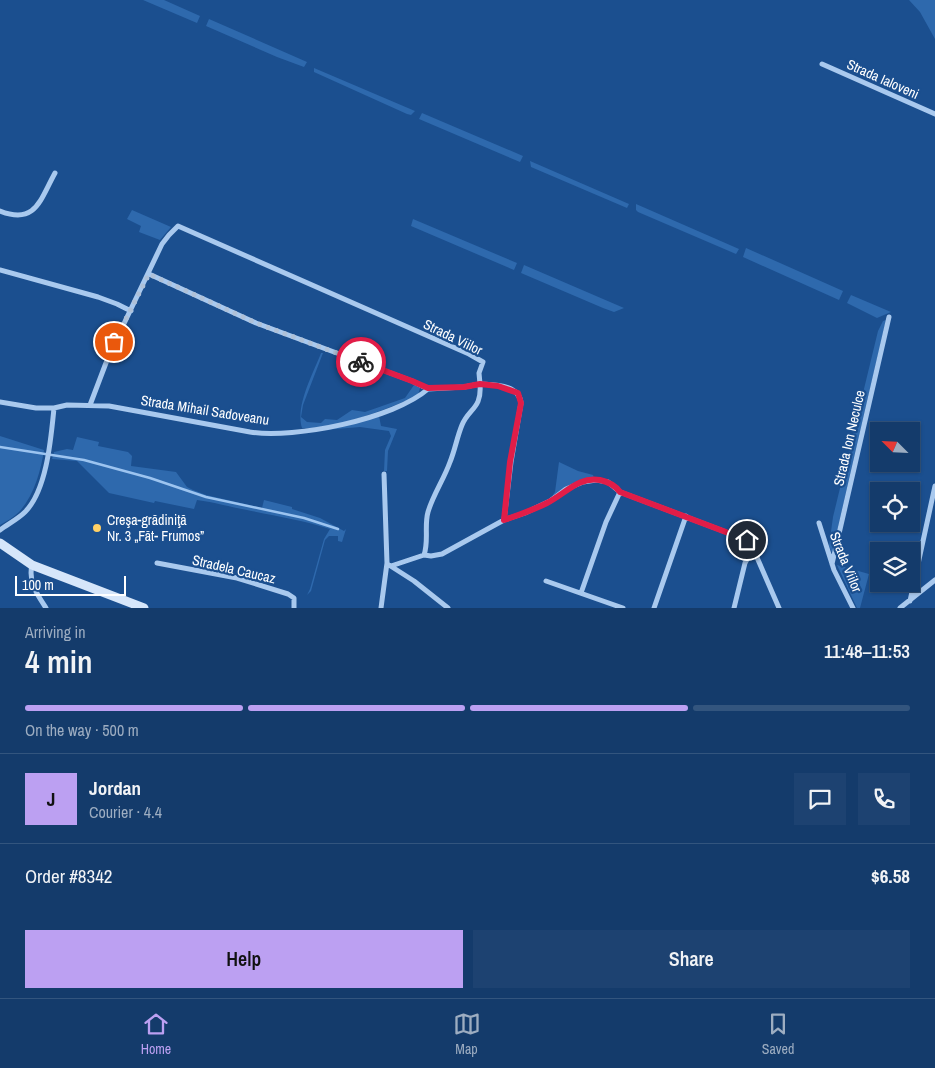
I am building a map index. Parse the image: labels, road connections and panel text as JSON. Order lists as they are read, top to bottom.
{
  "streets": {
    "street": [
      "Strada Ialoveni",
      "Strada Viilor",
      "Strada Mihail Sadoveanu",
      "Strada Ion Neculce",
      "Stradela Caucaz"
    ]
  },
  "crossings": [
    ["Strada Viilor", "Strada Ion Neculce"]
  ],
  "places": ["Creşa-grădiniţă Nr. 3 „Făt- Frumos”"],
  "scale_bar": "100 m",
  "north": "top left",
  "page": {
    "scale": "100 m",
    "heading": ["4 min", "Arriving in", "11:48–11:53"],
    "panel": [
      "Jordan",
      "Courier · 4.4",
      "Order #8342",
      "$6.58"
    ],
    "bar": "On the way · 500 m",
    "round": "J",
    "buttons": ["Help", "Share"],
    "tabs": ["Home", "Map", "Saved"]
  }
}
